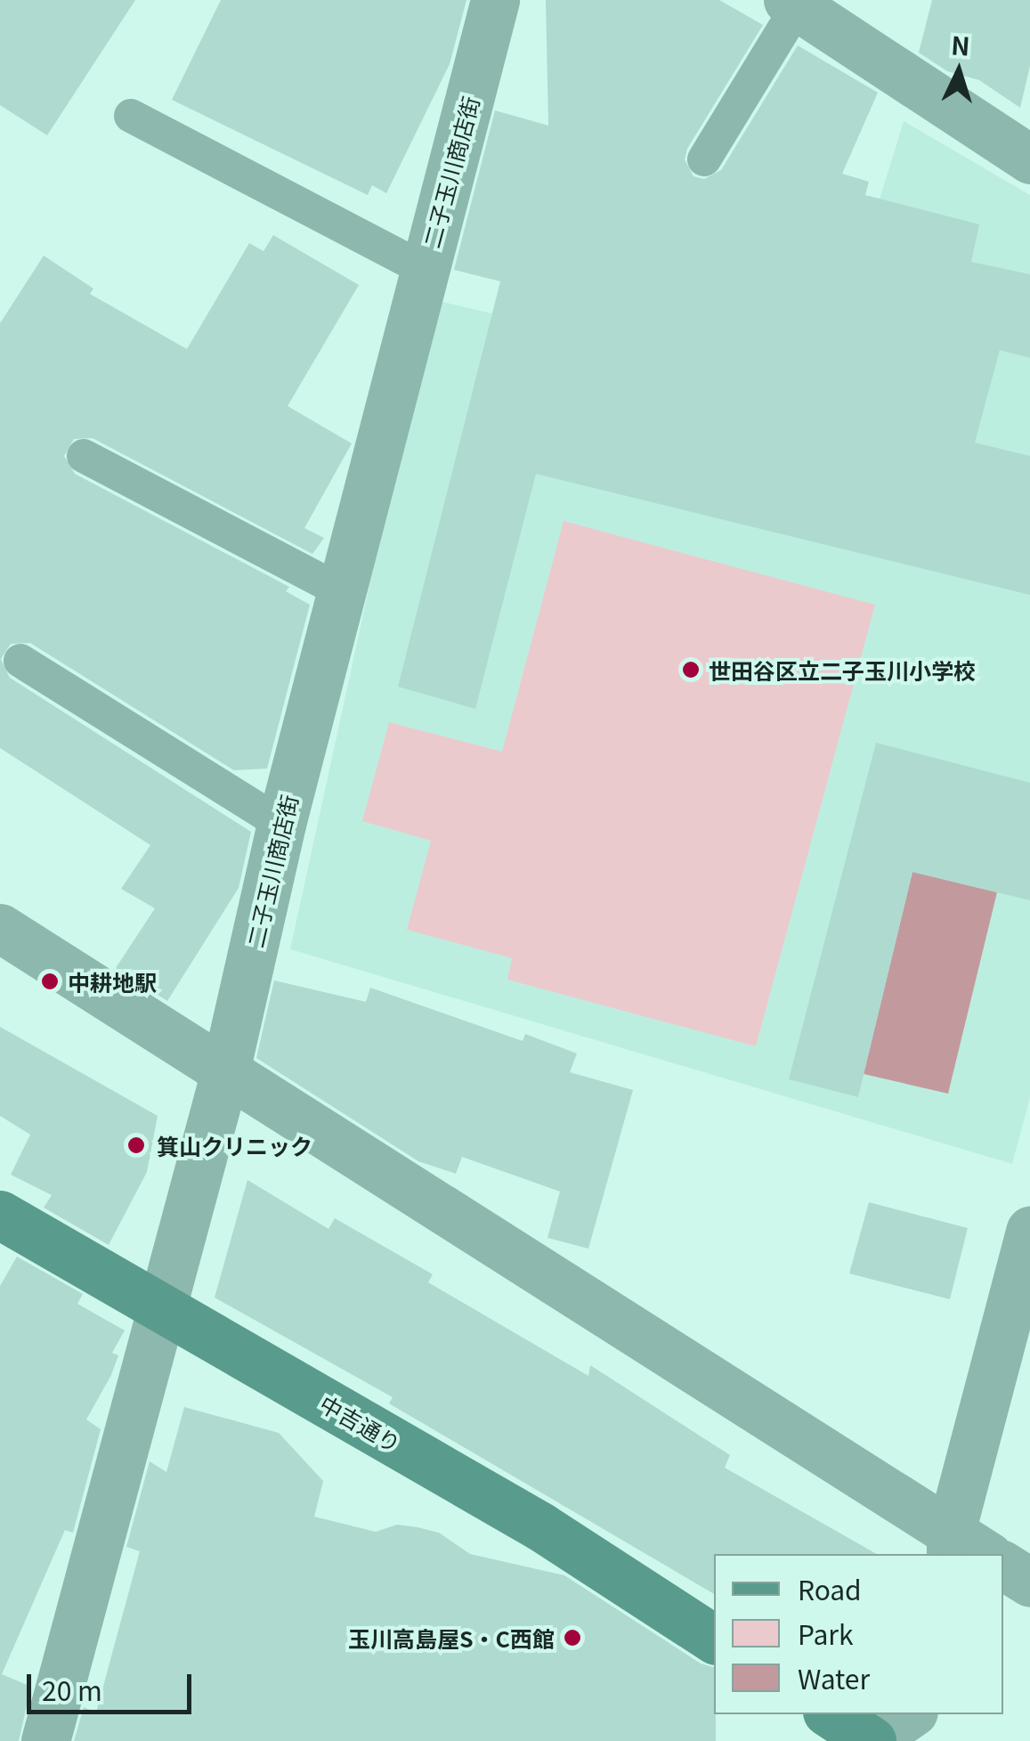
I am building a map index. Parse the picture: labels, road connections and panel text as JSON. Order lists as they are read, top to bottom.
{
  "streets": {
    "street": ["二子玉川商店街", "中吉通り"]
  },
  "crossings": [
    ["二子玉川商店街", "中吉通り"]
  ],
  "places": [
    "世田谷区立二子玉川小学校",
    "中耕地駅",
    "箕山クリニック",
    "玉川高島屋S・C西館"
  ],
  "legend": ["Road", "Park", "Water"],
  "scale_bar": "20 m",
  "north": "top"
}
